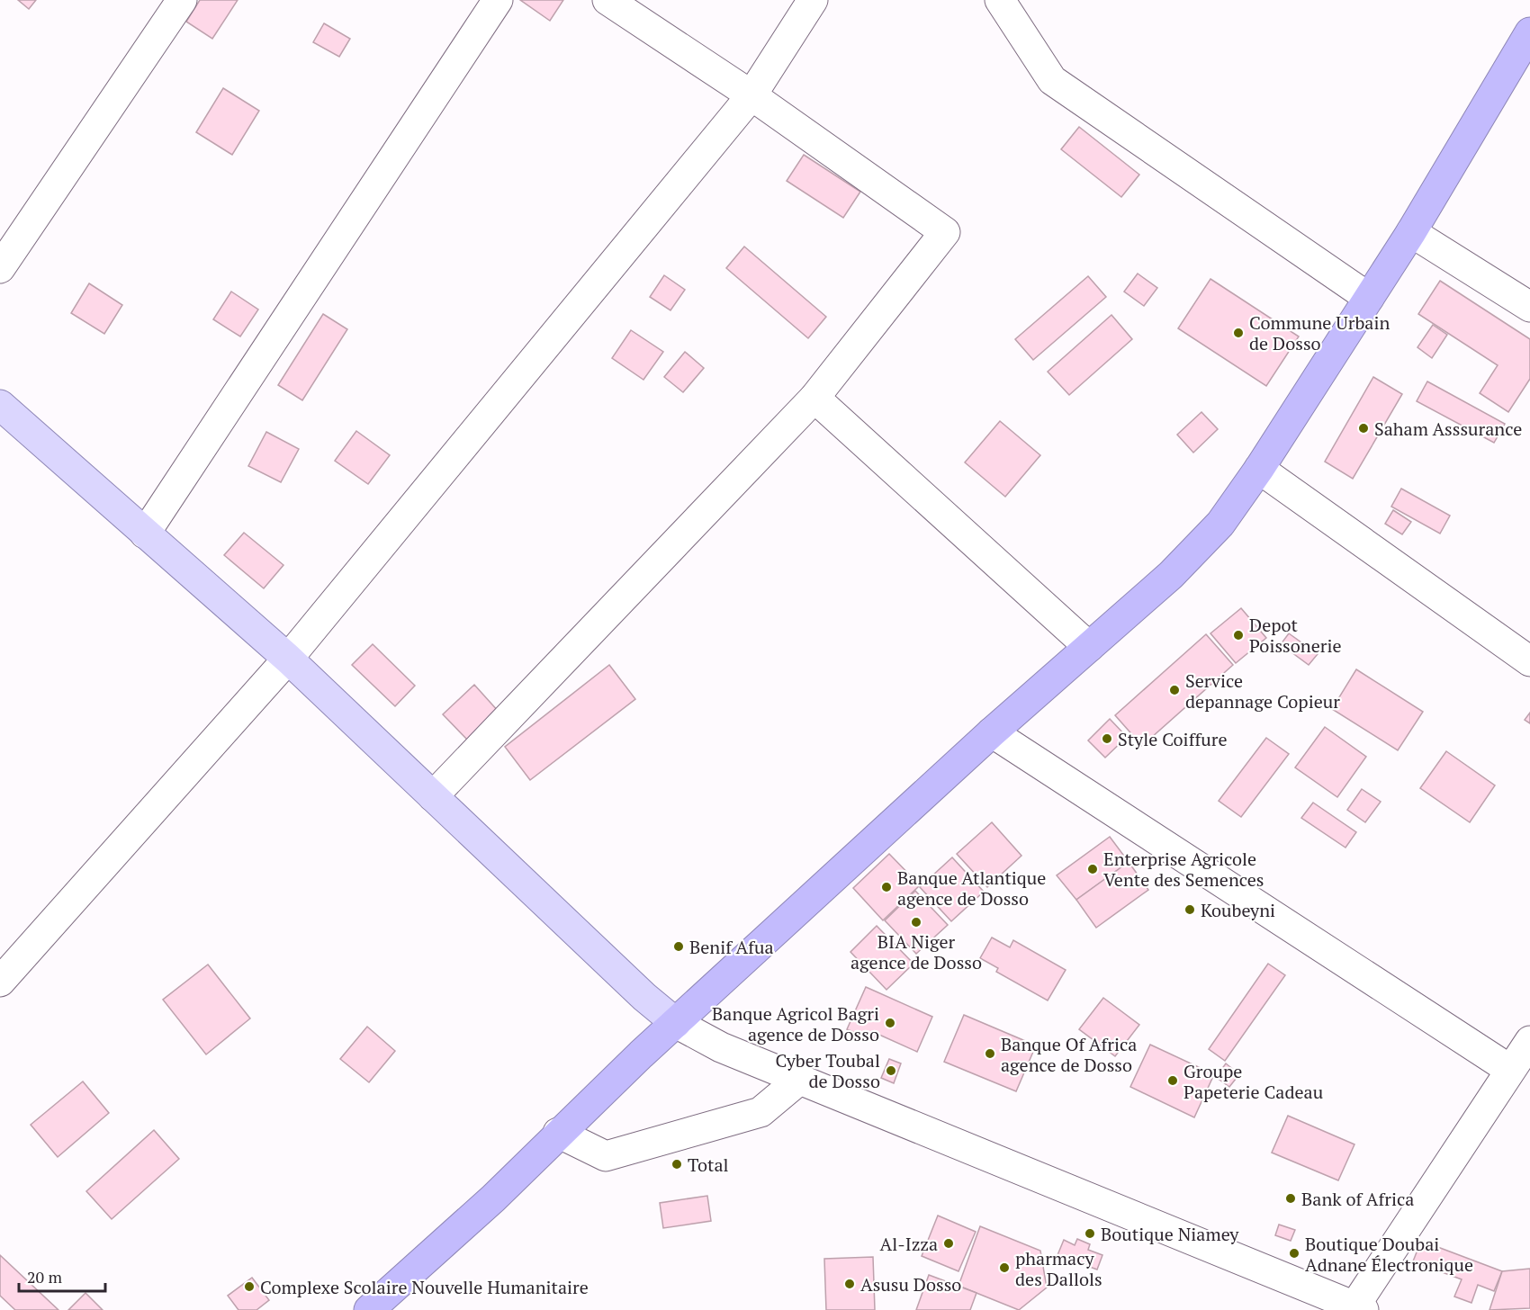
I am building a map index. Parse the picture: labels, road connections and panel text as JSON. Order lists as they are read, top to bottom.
{
  "places": [
    "Commune Urbain de Dosso",
    "Saham Asssurance",
    "Depot Poissonerie",
    "Service depannage Copieur",
    "Style Coiffure",
    "Enterprise Agricole Vente des Semences",
    "Banque Atlantique agence de Dosso",
    "Koubeyni",
    "BIA Niger agence de Dosso",
    "Benif Afua",
    "Banque Agricol Bagri agence de Dosso",
    "Banque Of Africa agence de Dosso",
    "Cyber Toubal de Dosso",
    "Groupe Papeterie Cadeau",
    "Total",
    "Bank of Africa",
    "Boutique Niamey",
    "Al-Izza",
    "Boutique Doubai Adnane Électronique",
    "pharmacy des Dallols",
    "Asusu Dosso",
    "Complexe Scolaire Nouvelle Humanitaire"
  ],
  "scale_bar": "20 m"
}
